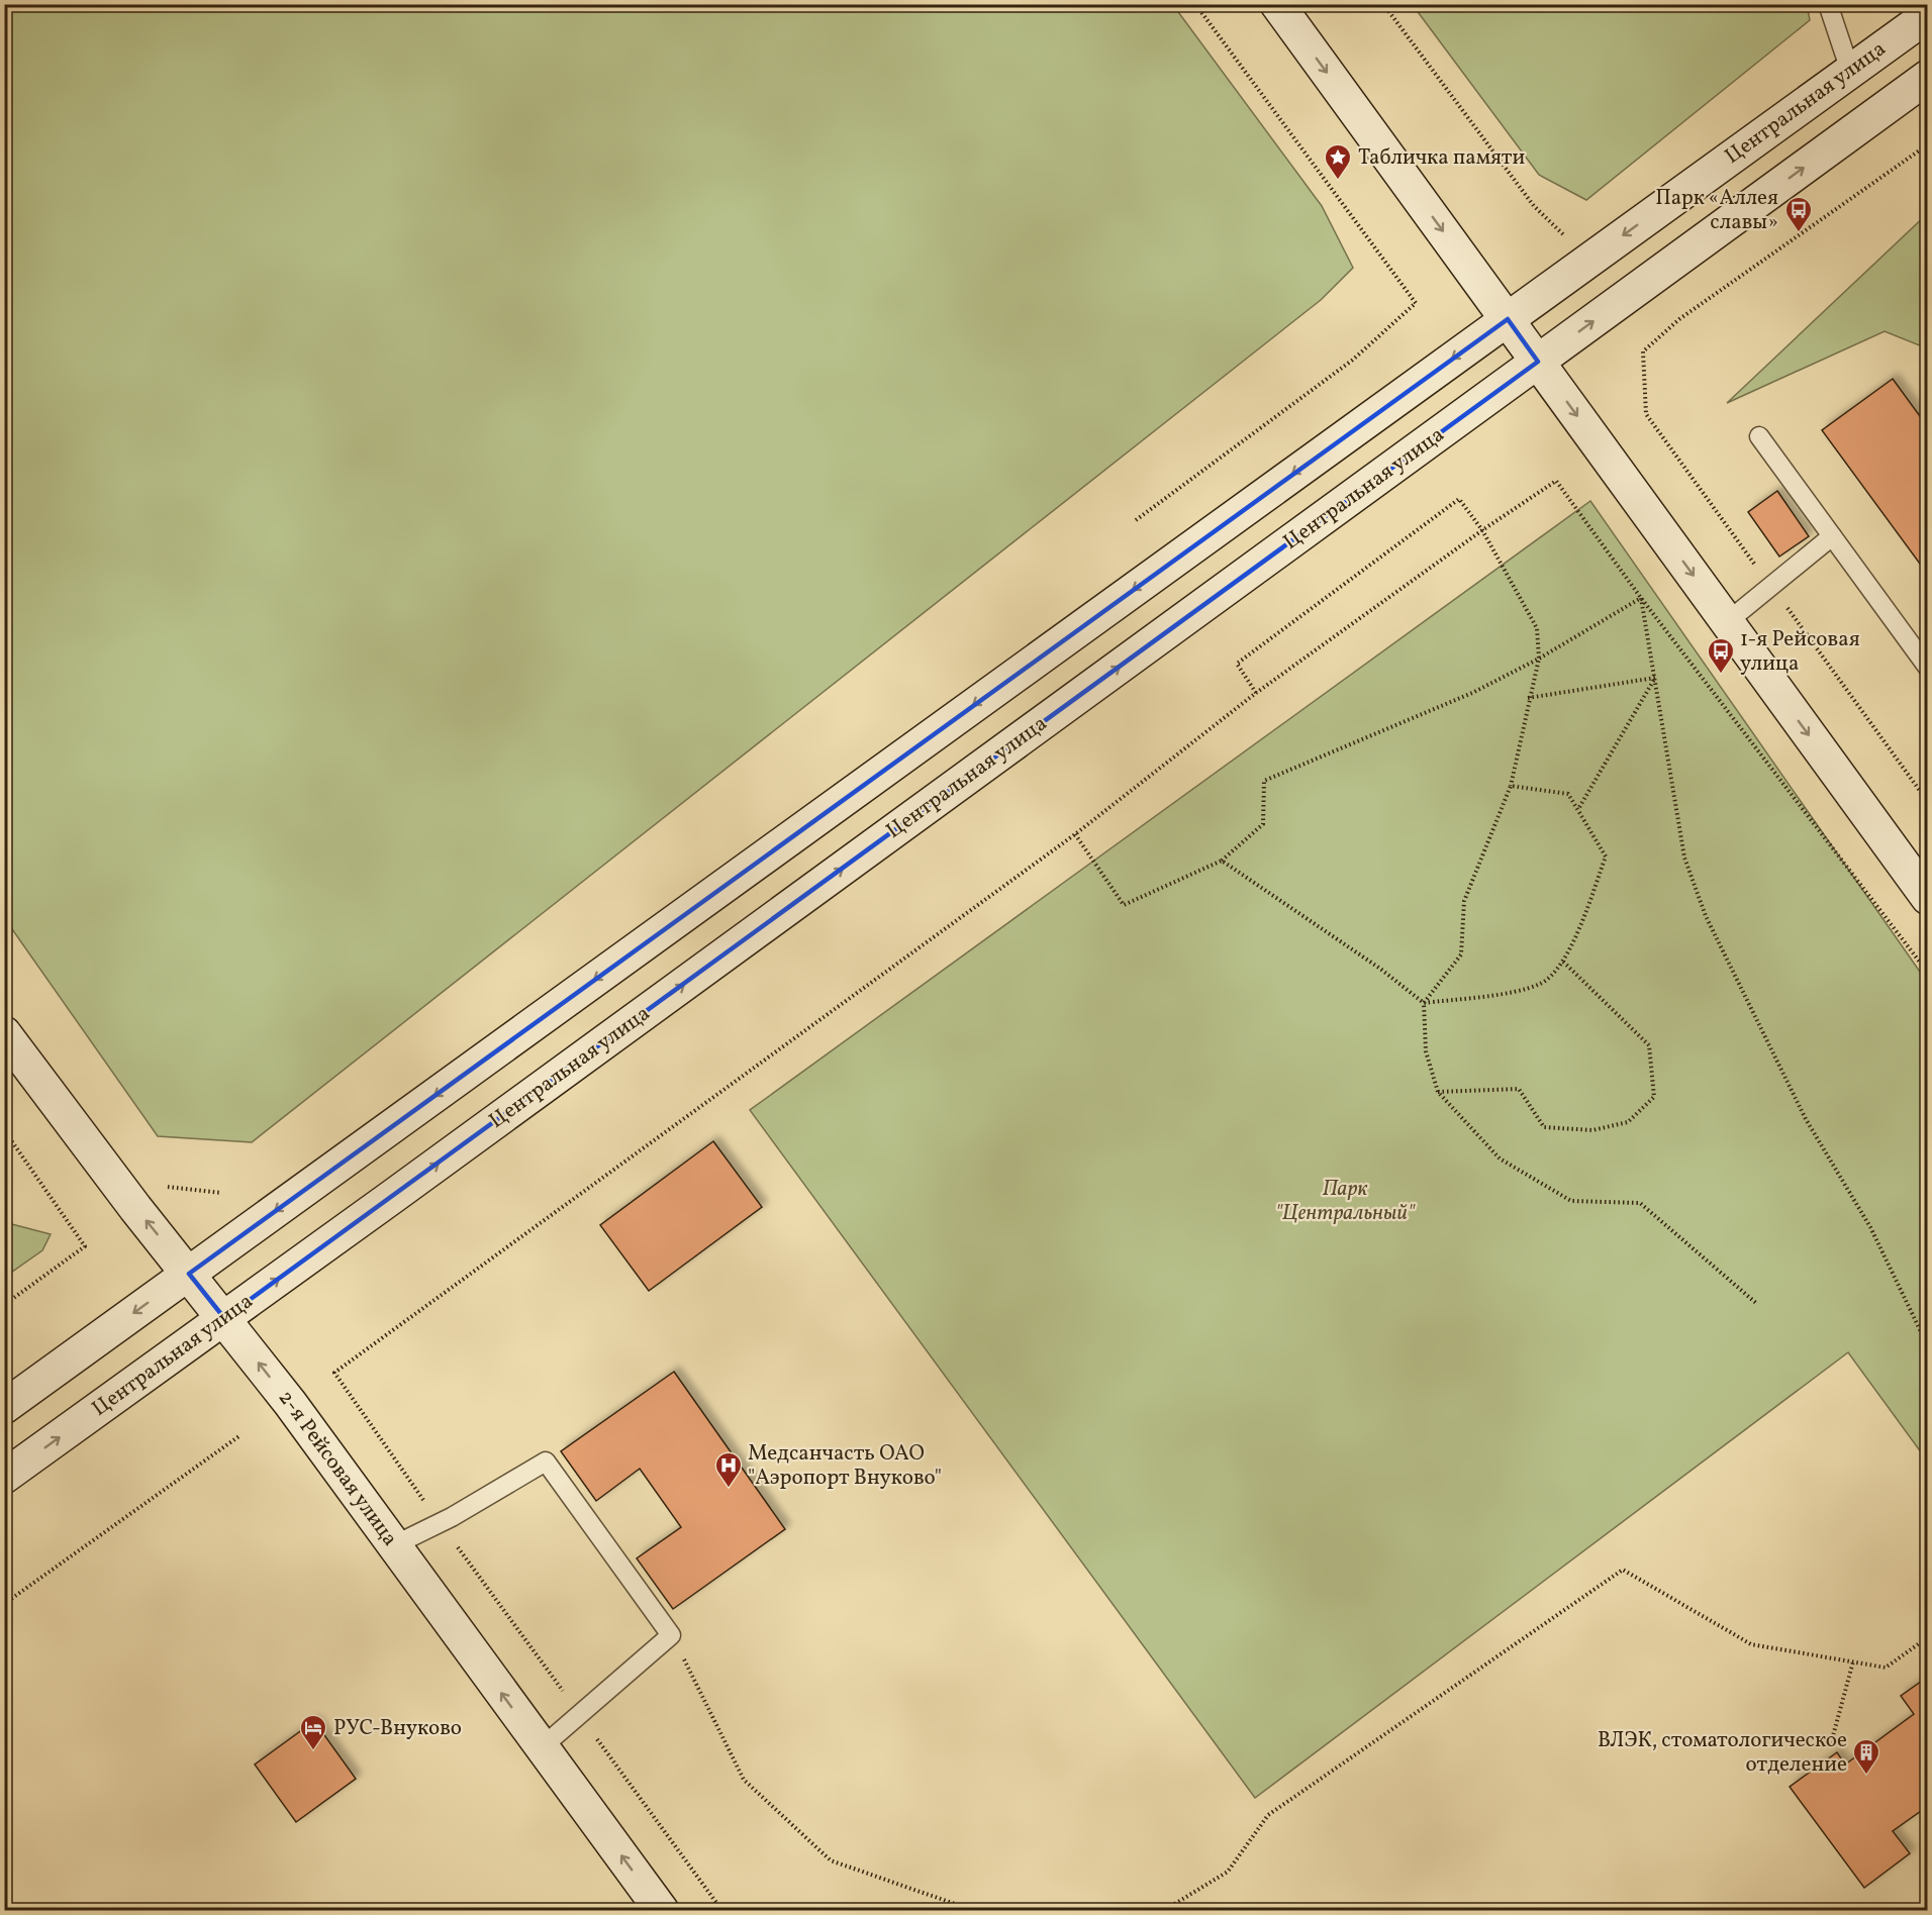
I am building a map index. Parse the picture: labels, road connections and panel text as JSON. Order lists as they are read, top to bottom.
{
  "streets": {
    "main road": ["Центральная улица", "2-я Рейсовая улица"]
  },
  "crossings": [
    ["Центральная улица", "2-я Рейсовая улица"]
  ],
  "one_way": ["2-я Рейсовая улица"],
  "parks": ["Парк \"Центральный\""],
  "places": {
    "place": ["Табличка памяти"],
    "bus stop": ["Парк «Аллея славы»", "1-я Рейсовая улица"],
    "hospital": ["Медсанчасть ОАО \"Аэропорт Внуково\""],
    "hotel": ["РУС-Внуково"],
    "building": ["ВЛЭК, стоматологическое отделение"]
  }
}
